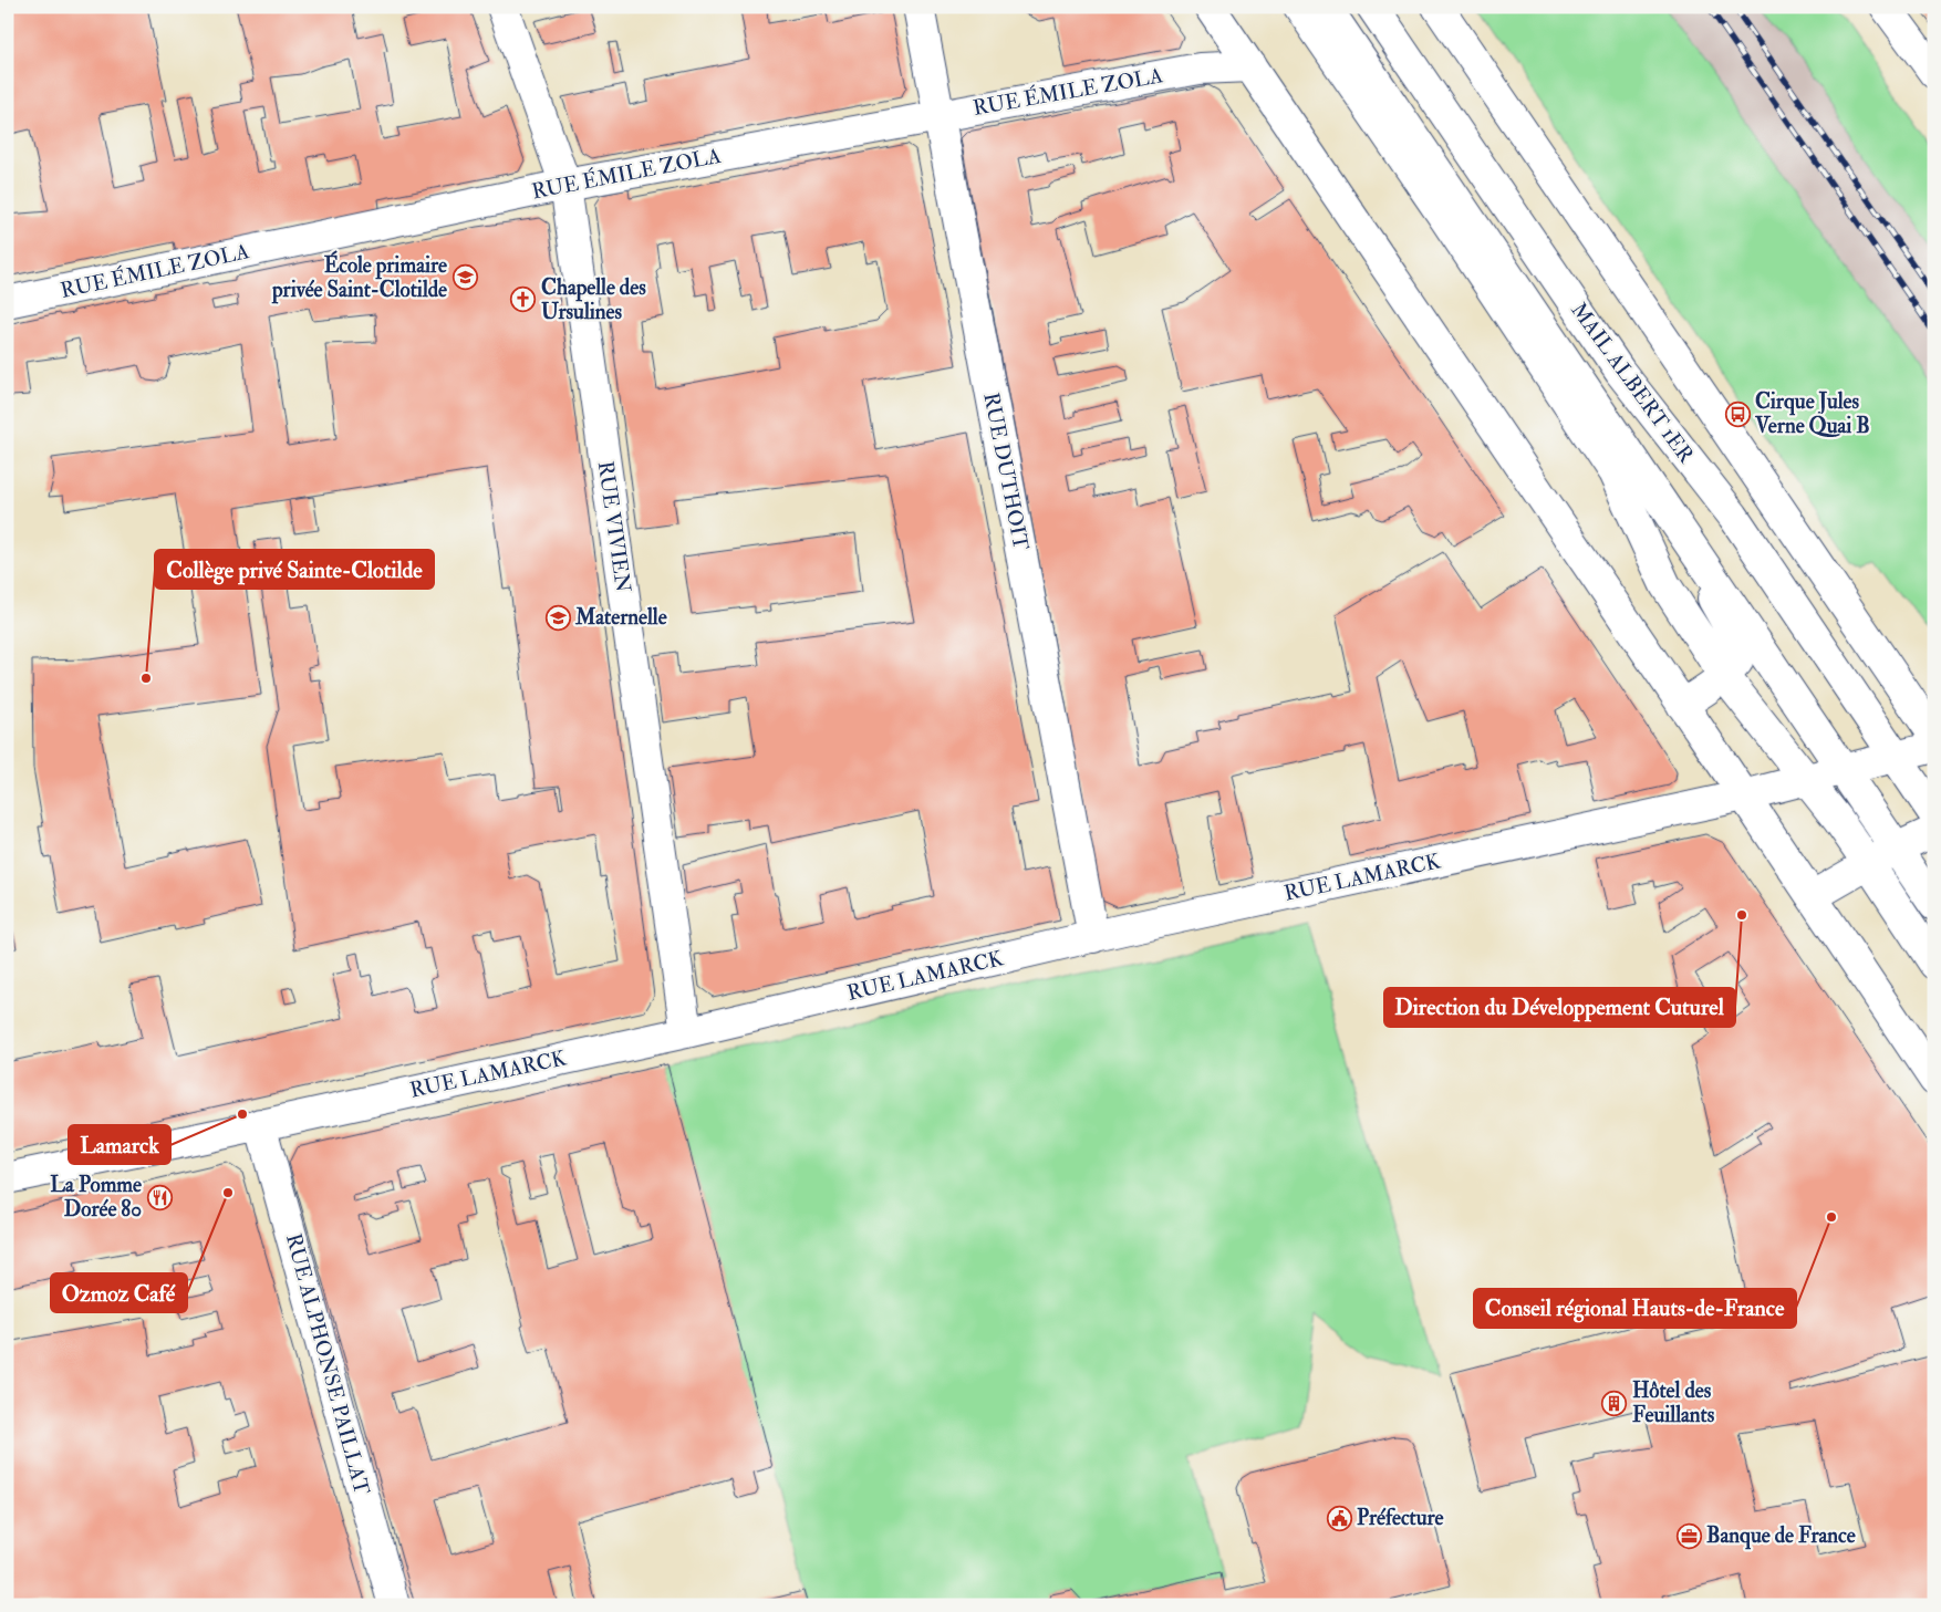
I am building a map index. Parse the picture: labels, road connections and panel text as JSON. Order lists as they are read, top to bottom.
{
  "streets": {
    "street": [
      "RUE ÉMILE ZOLA",
      "MAIL ALBERT 1ER",
      "RUE DUTHOIT",
      "RUE VIVIEN",
      "RUE LAMARCK",
      "RUE ALPHONSE PAILLAT"
    ]
  },
  "crossings": [
    ["RUE ÉMILE ZOLA", "RUE DUTHOIT"],
    ["RUE ÉMILE ZOLA", "RUE VIVIEN"],
    ["MAIL ALBERT 1ER", "RUE LAMARCK"],
    ["RUE DUTHOIT", "RUE LAMARCK"],
    ["RUE VIVIEN", "RUE LAMARCK"],
    ["RUE LAMARCK", "RUE ALPHONSE PAILLAT"]
  ],
  "places": {
    "school or university": ["École primaire privée Saint-Clotilde", "Maternelle"],
    "church": ["Chapelle des Ursulines"],
    "bus stop": ["Cirque Jules Verne Quai B"],
    "other": [
      "Collège privé Sainte-Clotilde",
      "Direction du Développement Cuturel",
      "Lamarck",
      "Ozmoz Café",
      "Conseil régional Hauts-de-France"
    ],
    "restaurant": ["La Pomme Dorée 80"],
    "building": ["Hôtel des Feuillants"],
    "public building": ["Préfecture"],
    "office": ["Banque de France"]
  }
}
